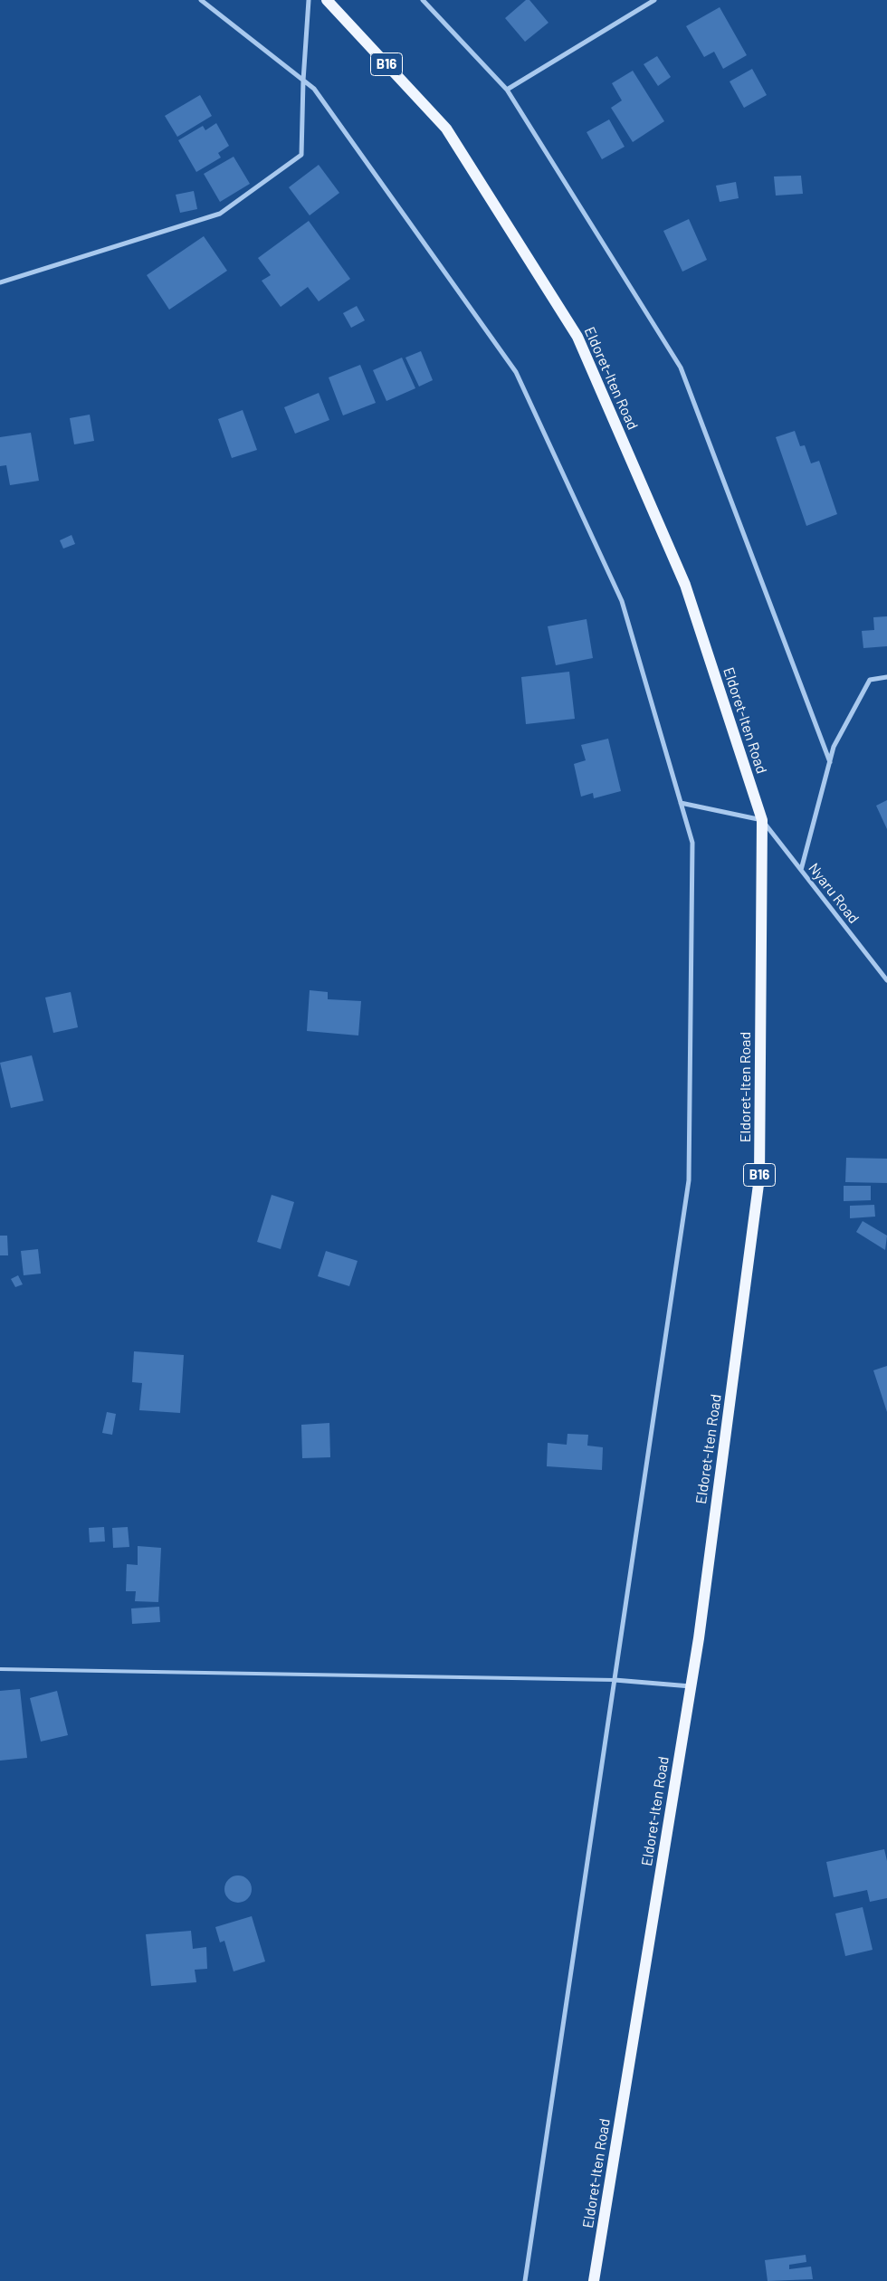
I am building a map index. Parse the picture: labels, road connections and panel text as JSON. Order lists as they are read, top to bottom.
{
  "streets": {
    "main road": ["B16", "Eldoret-Iten Road"],
    "street": ["Nyaru Road"]
  },
  "crossings": [
    ["Eldoret-Iten Road", "Nyaru Road"]
  ]
}
